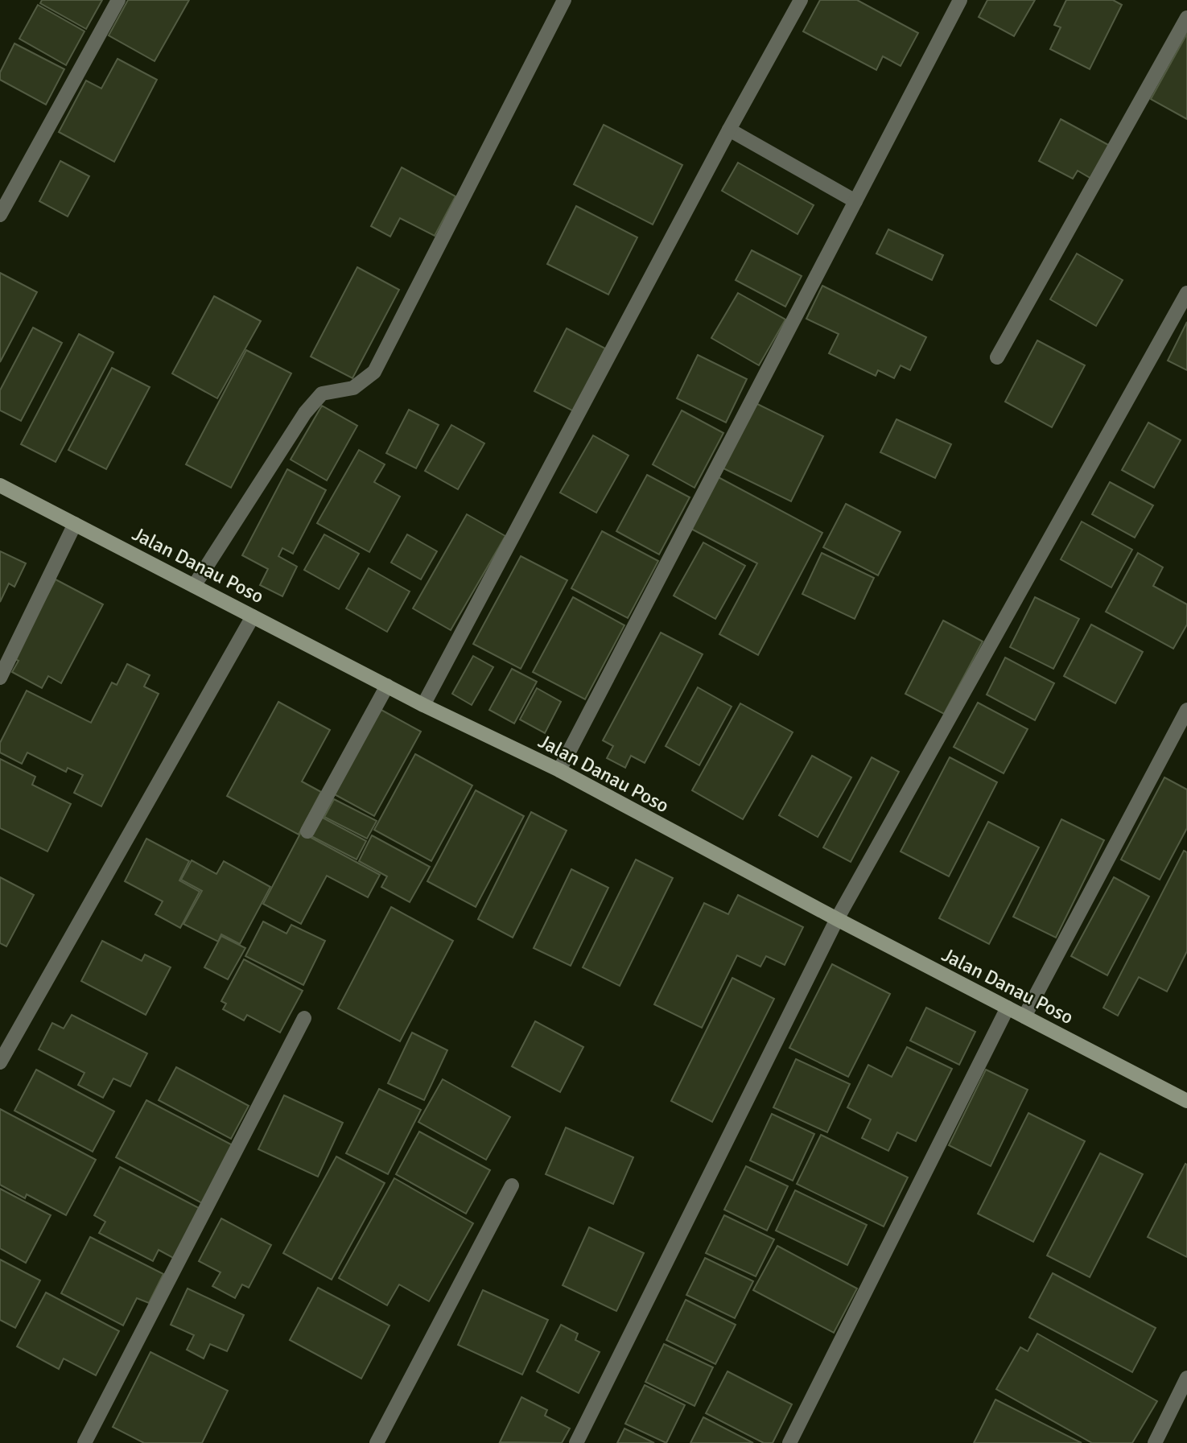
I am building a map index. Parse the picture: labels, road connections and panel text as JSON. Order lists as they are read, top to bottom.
{
  "streets": {
    "street": ["Jalan Danau Poso"]
  }
}
